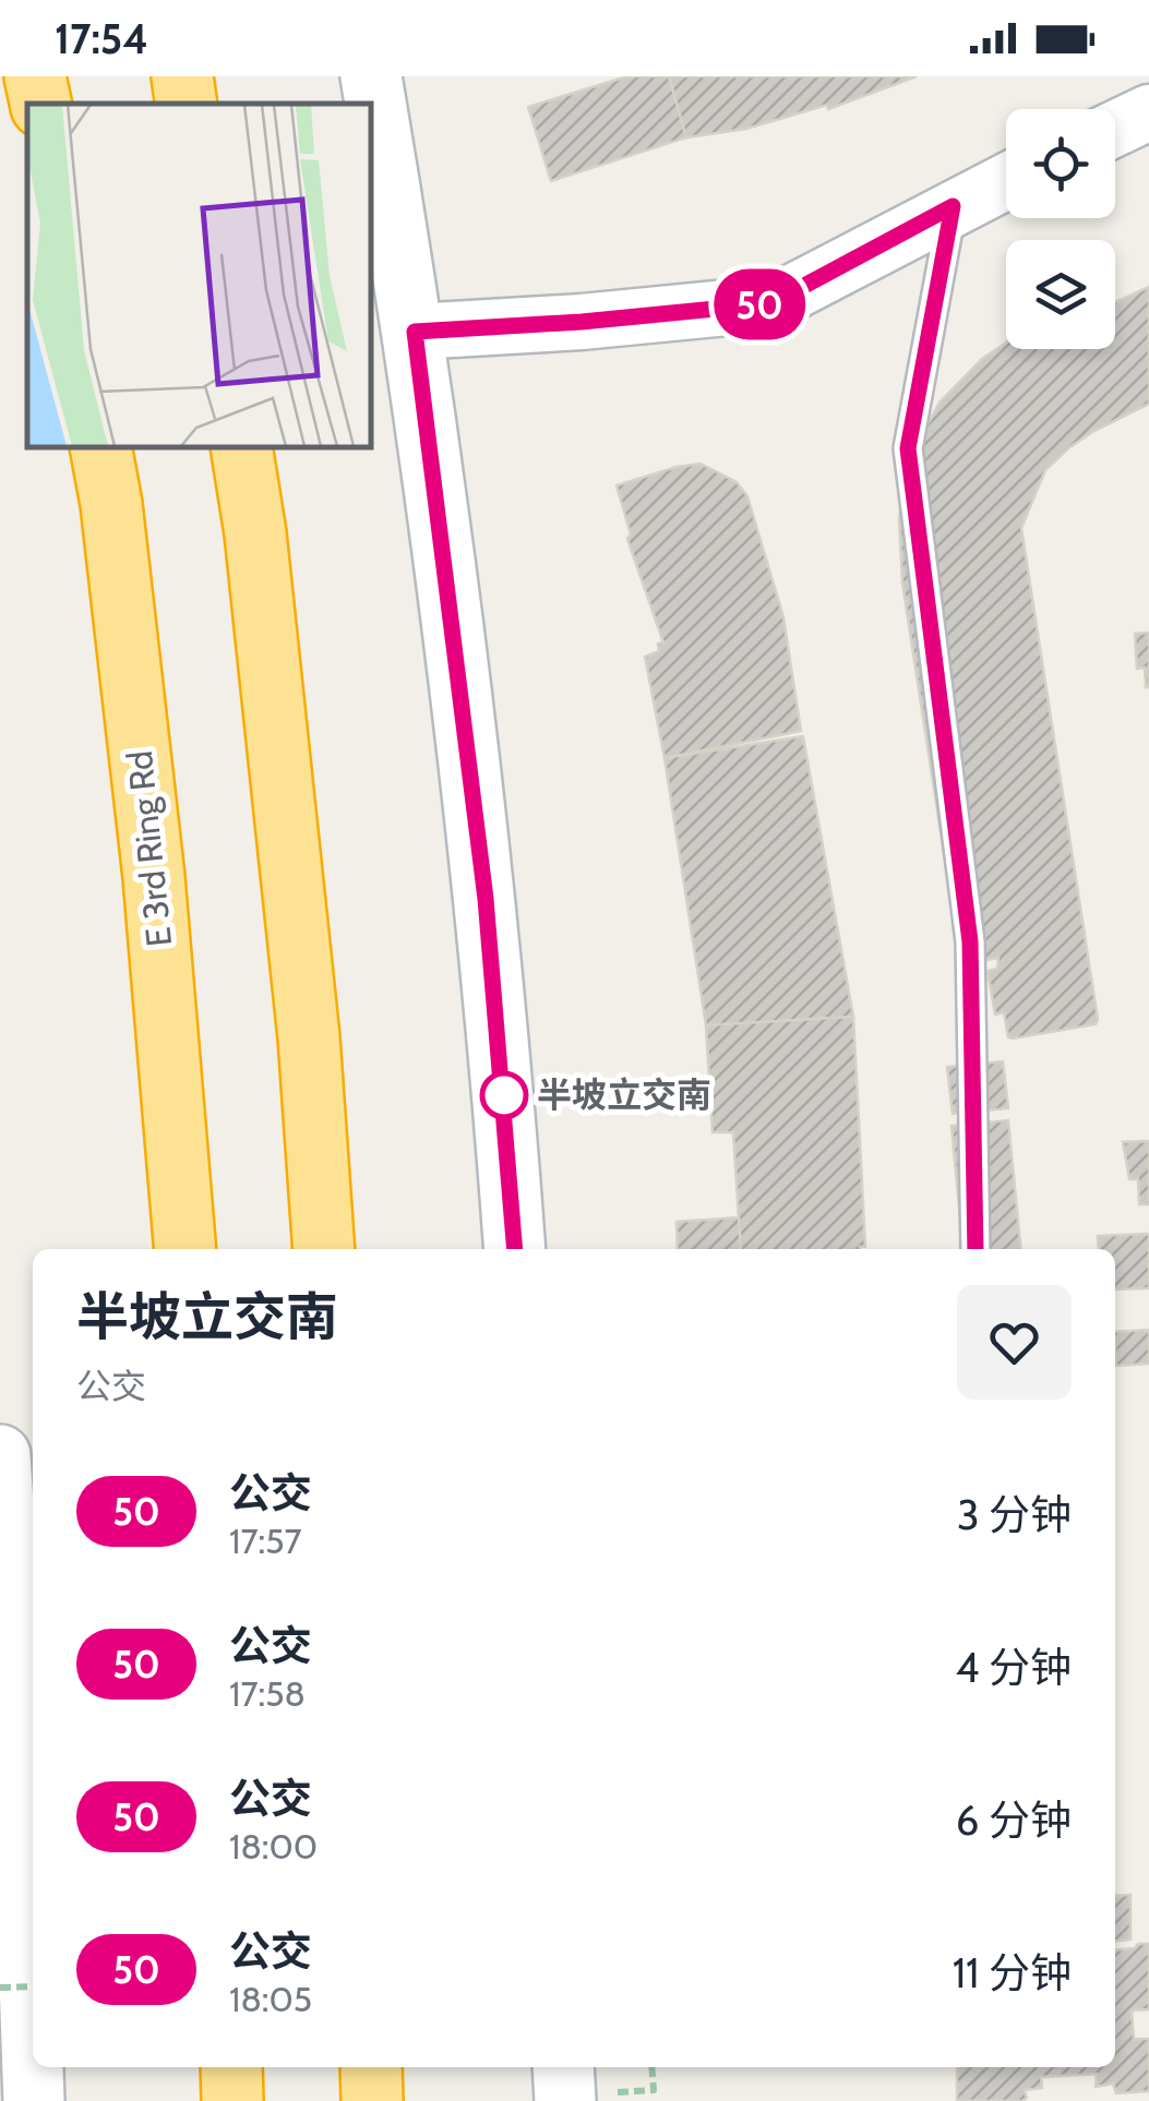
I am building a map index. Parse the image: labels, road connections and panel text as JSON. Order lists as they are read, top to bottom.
{
  "streets": {
    "highway": ["E 3rd Ring Rd"]
  },
  "places": ["半坡立交南"],
  "lines": ["bus line 50"],
  "page": {
    "status": "17:54",
    "on_map": "50",
    "heading": ["半坡立交南", "公交"],
    "list": [
      {
        "mark": "50",
        "name": "公交",
        "note": "17:57",
        "value": "3 分钟"
      },
      {
        "mark": "50",
        "name": "公交",
        "note": "17:58",
        "value": "4 分钟"
      },
      {
        "mark": "50",
        "name": "公交",
        "note": "18:00",
        "value": "6 分钟"
      },
      {
        "mark": "50",
        "name": "公交",
        "note": "18:05",
        "value": "11 分钟"
      }
    ]
  }
}
